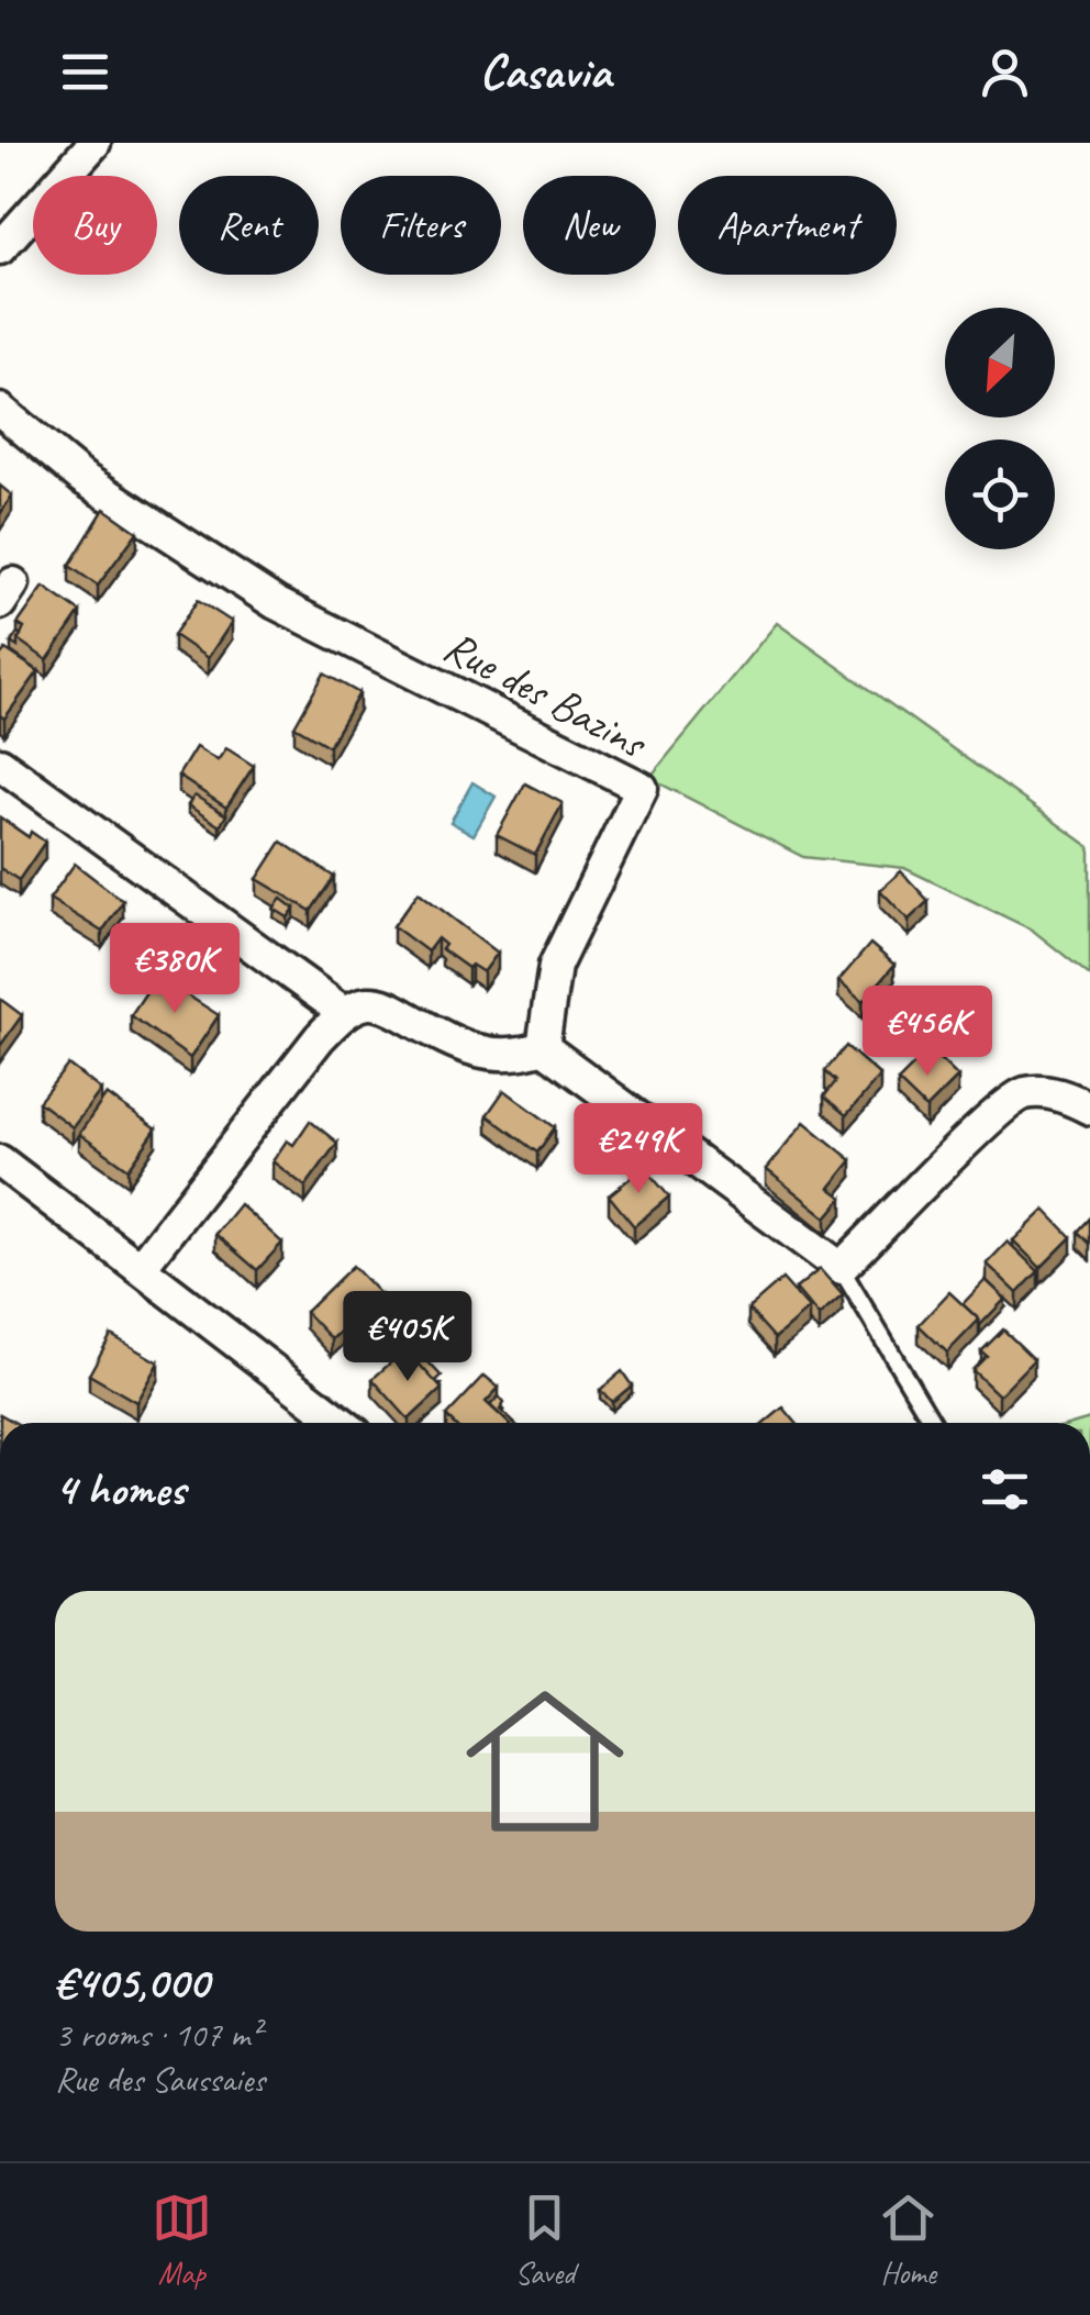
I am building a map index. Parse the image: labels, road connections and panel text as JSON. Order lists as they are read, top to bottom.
{
  "streets": {
    "street": ["Rue des Bazins"]
  },
  "north": "bottom left",
  "page": {
    "header": "Casavia",
    "chip": [
      "Buy",
      "Rent",
      "Filters",
      "New",
      "Apartment"
    ],
    "price": [
      "€380K",
      "€456K",
      "€249K",
      "€405K"
    ],
    "heading": "4 homes",
    "list": [
      {
        "name": "€405,000",
        "note": "3 rooms · 107 m² · Rue des Saussaies"
      }
    ],
    "tabs": ["Map", "Saved", "Home"]
  }
}
